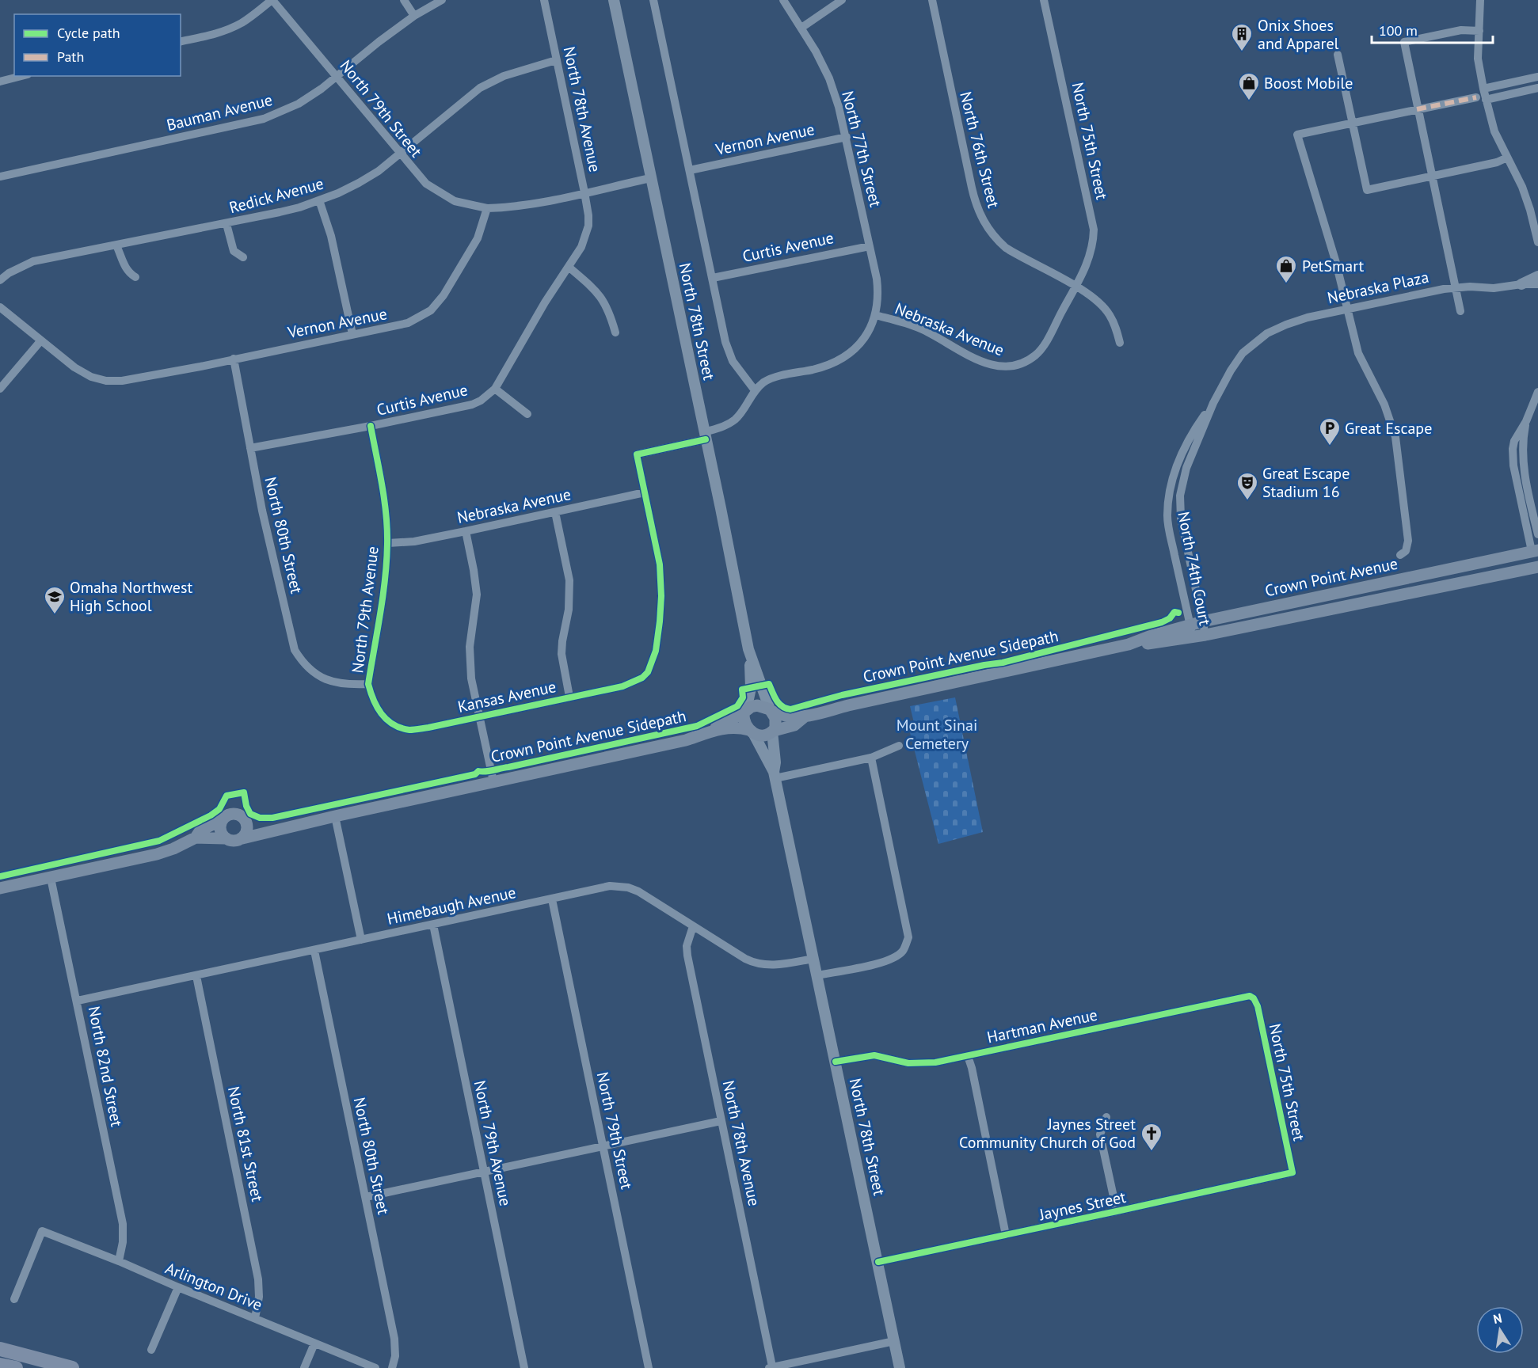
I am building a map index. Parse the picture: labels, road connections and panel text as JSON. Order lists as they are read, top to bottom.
{
  "streets": {
    "main road": ["Crown Point Avenue"],
    "street": [
      "North 79th Street",
      "North 78th Avenue",
      "Bauman Avenue",
      "Vernon Avenue",
      "North 75th Street",
      "North 77th Street",
      "North 76th Street",
      "Redick Avenue",
      "Curtis Avenue",
      "Nebraska Plaza",
      "North 78th Street",
      "Nebraska Avenue",
      "North 80th Street",
      "North 74th Court",
      "North 79th Avenue",
      "Kansas Avenue",
      "Himebaugh Avenue",
      "Hartman Avenue",
      "North 82nd Street",
      "North 81st Street",
      "Jaynes Street",
      "Arlington Drive"
    ],
    "cycle path": ["Crown Point Avenue Sidepath"]
  },
  "crossings": [
    ["North 79th Street", "Bauman Avenue"],
    ["North 79th Street", "Vernon Avenue"],
    ["North 79th Street", "Redick Avenue"],
    ["North 79th Street", "Himebaugh Avenue"],
    ["North 78th Avenue", "Redick Avenue"],
    ["North 78th Avenue", "Curtis Avenue"],
    ["North 78th Avenue", "Himebaugh Avenue"],
    ["Vernon Avenue", "North 77th Street"],
    ["Vernon Avenue", "North 78th Street"],
    ["Vernon Avenue", "North 80th Street"],
    ["North 75th Street", "North 76th Street"],
    ["North 75th Street", "Nebraska Avenue"],
    ["North 75th Street", "Hartman Avenue"],
    ["North 75th Street", "Jaynes Street"],
    ["North 77th Street", "Curtis Avenue"],
    ["North 77th Street", "Nebraska Avenue"],
    ["North 76th Street", "Nebraska Avenue"],
    ["Curtis Avenue", "North 78th Street"],
    ["Curtis Avenue", "North 80th Street"],
    ["Curtis Avenue", "North 79th Avenue"],
    ["Nebraska Plaza", "North 74th Court"],
    ["North 78th Street", "Nebraska Avenue"],
    ["North 78th Street", "Himebaugh Avenue"],
    ["North 78th Street", "Hartman Avenue"],
    ["North 78th Street", "Jaynes Street"],
    ["Nebraska Avenue", "North 79th Avenue"],
    ["Nebraska Avenue", "Kansas Avenue"],
    ["North 80th Street", "North 79th Avenue"],
    ["North 80th Street", "Kansas Avenue"],
    ["North 80th Street", "Himebaugh Avenue"],
    ["North 74th Court", "Crown Point Avenue"],
    ["North 79th Avenue", "Kansas Avenue"],
    ["North 79th Avenue", "Himebaugh Avenue"],
    ["Himebaugh Avenue", "North 82nd Street"],
    ["Himebaugh Avenue", "North 81st Street"],
    ["North 82nd Street", "Arlington Drive"],
    ["North 81st Street", "Arlington Drive"]
  ],
  "parks": ["Mount Sinai Cemetery"],
  "places": {
    "building": ["Onix Shoes and Apparel"],
    "shop": ["Boost Mobile", "PetSmart"],
    "parking": ["Great Escape"],
    "theatre": ["Great Escape Stadium 16"],
    "school or university": ["Omaha Northwest High School"],
    "church": ["Jaynes Street Community Church of God"]
  },
  "legend": ["Cycle path", "Path"],
  "scale_bar": "100 m",
  "north": "top"
}
